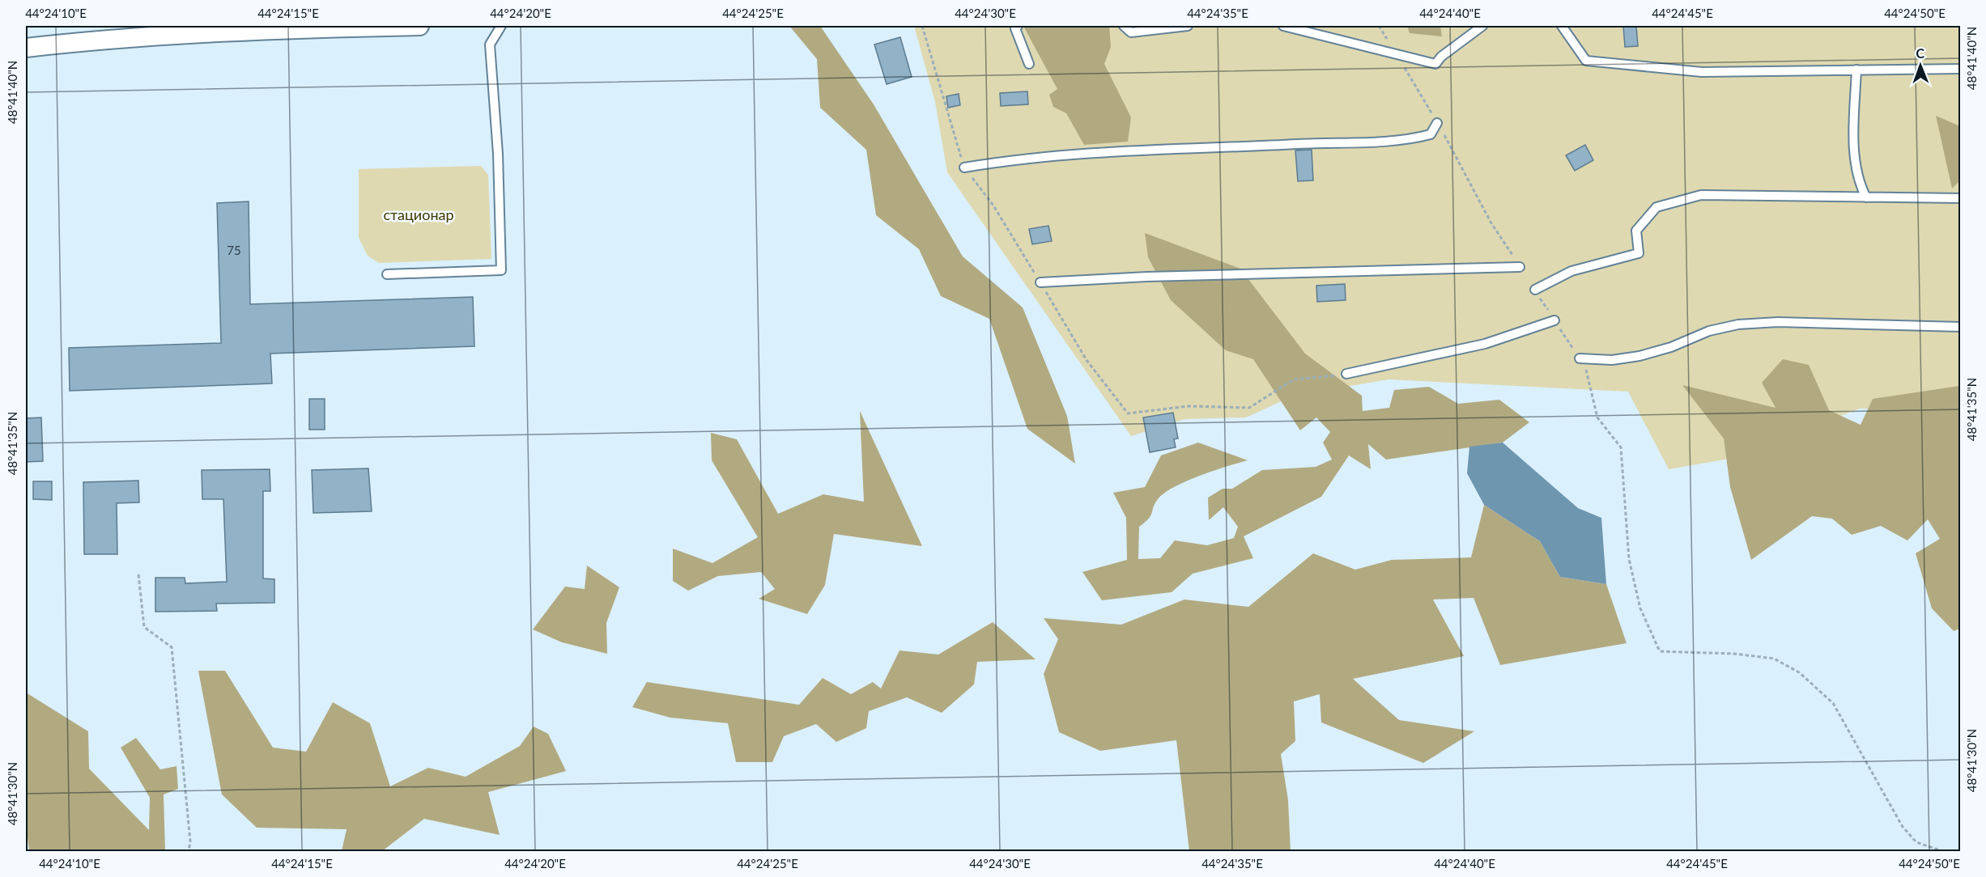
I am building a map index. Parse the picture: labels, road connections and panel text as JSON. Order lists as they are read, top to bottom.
{
  "parks": ["стационар"],
  "house_numbers": ["75"],
  "north": "top",
  "coordinates": [
    "44°24'10\"E",
    "44°24'15\"E",
    "44°24'20\"E",
    "44°24'25\"E",
    "44°24'30\"E",
    "44°24'35\"E",
    "44°24'40\"E",
    "44°24'45\"E",
    "44°24'50\"E",
    "48°41'40\"N",
    "48°41'35\"N",
    "48°41'30\"N"
  ]
}
